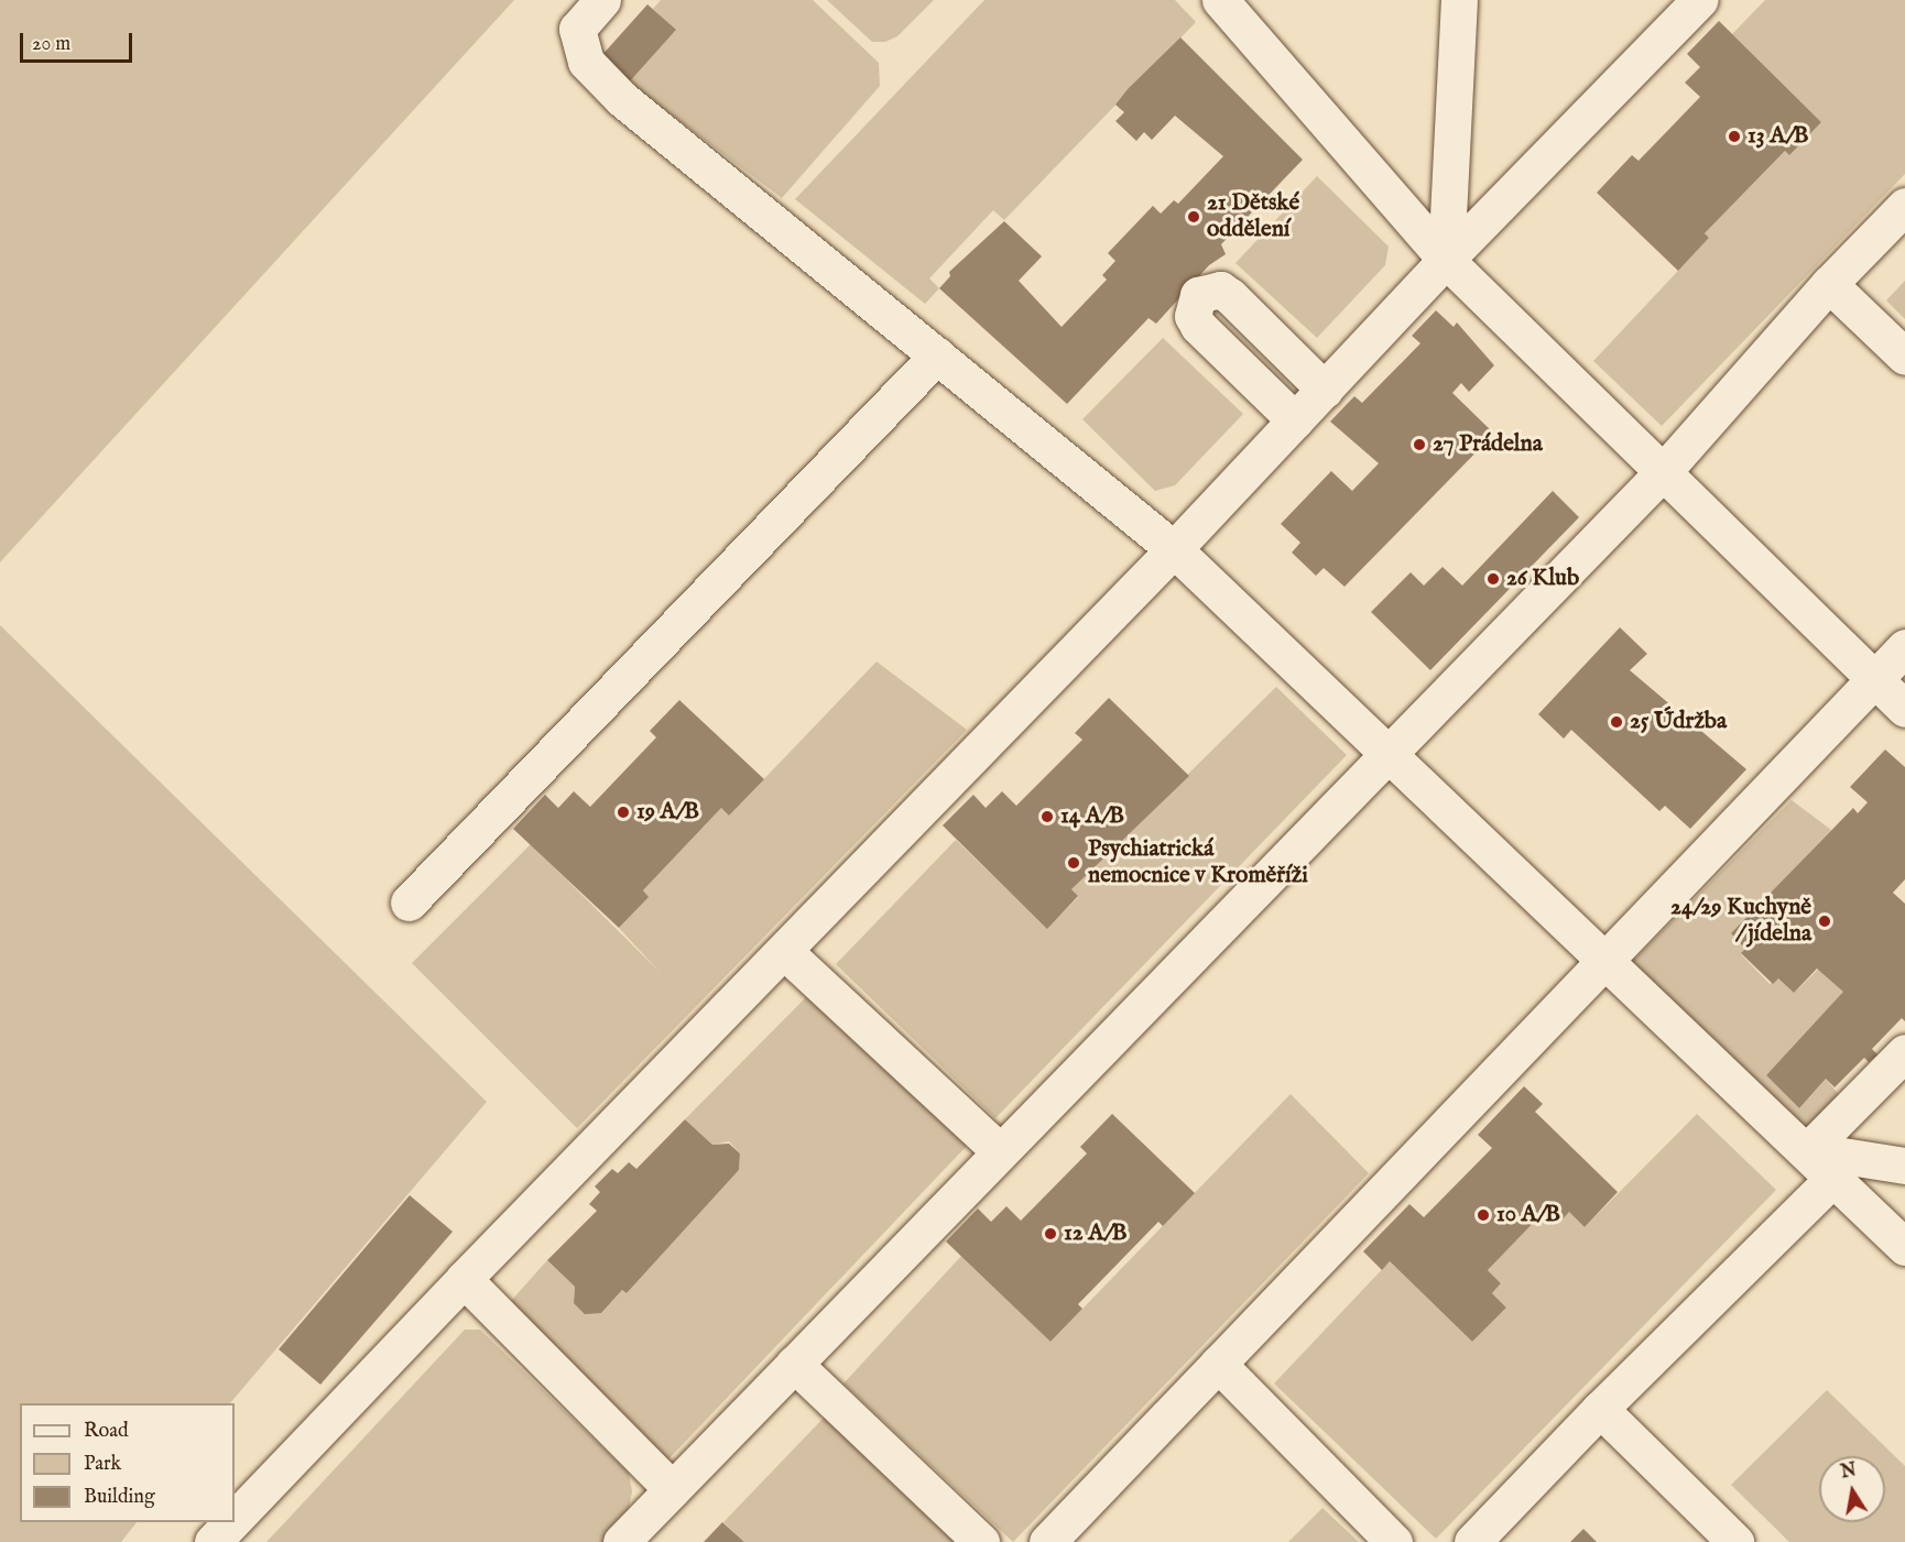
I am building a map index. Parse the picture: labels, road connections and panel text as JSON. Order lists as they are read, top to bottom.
{
  "places": [
    "13 A/B",
    "21 Dětské oddělení",
    "27 Prádelna",
    "26 Klub",
    "25 Údržba",
    "19 A/B",
    "14 A/B",
    "Psychiatrická nemocnice v Kroměříži",
    "24/29 Kuchyně / jídelna",
    "10 A/B",
    "12 A/B"
  ],
  "legend": ["Road", "Park", "Building"],
  "scale_bar": "20 m",
  "north": "top"
}
